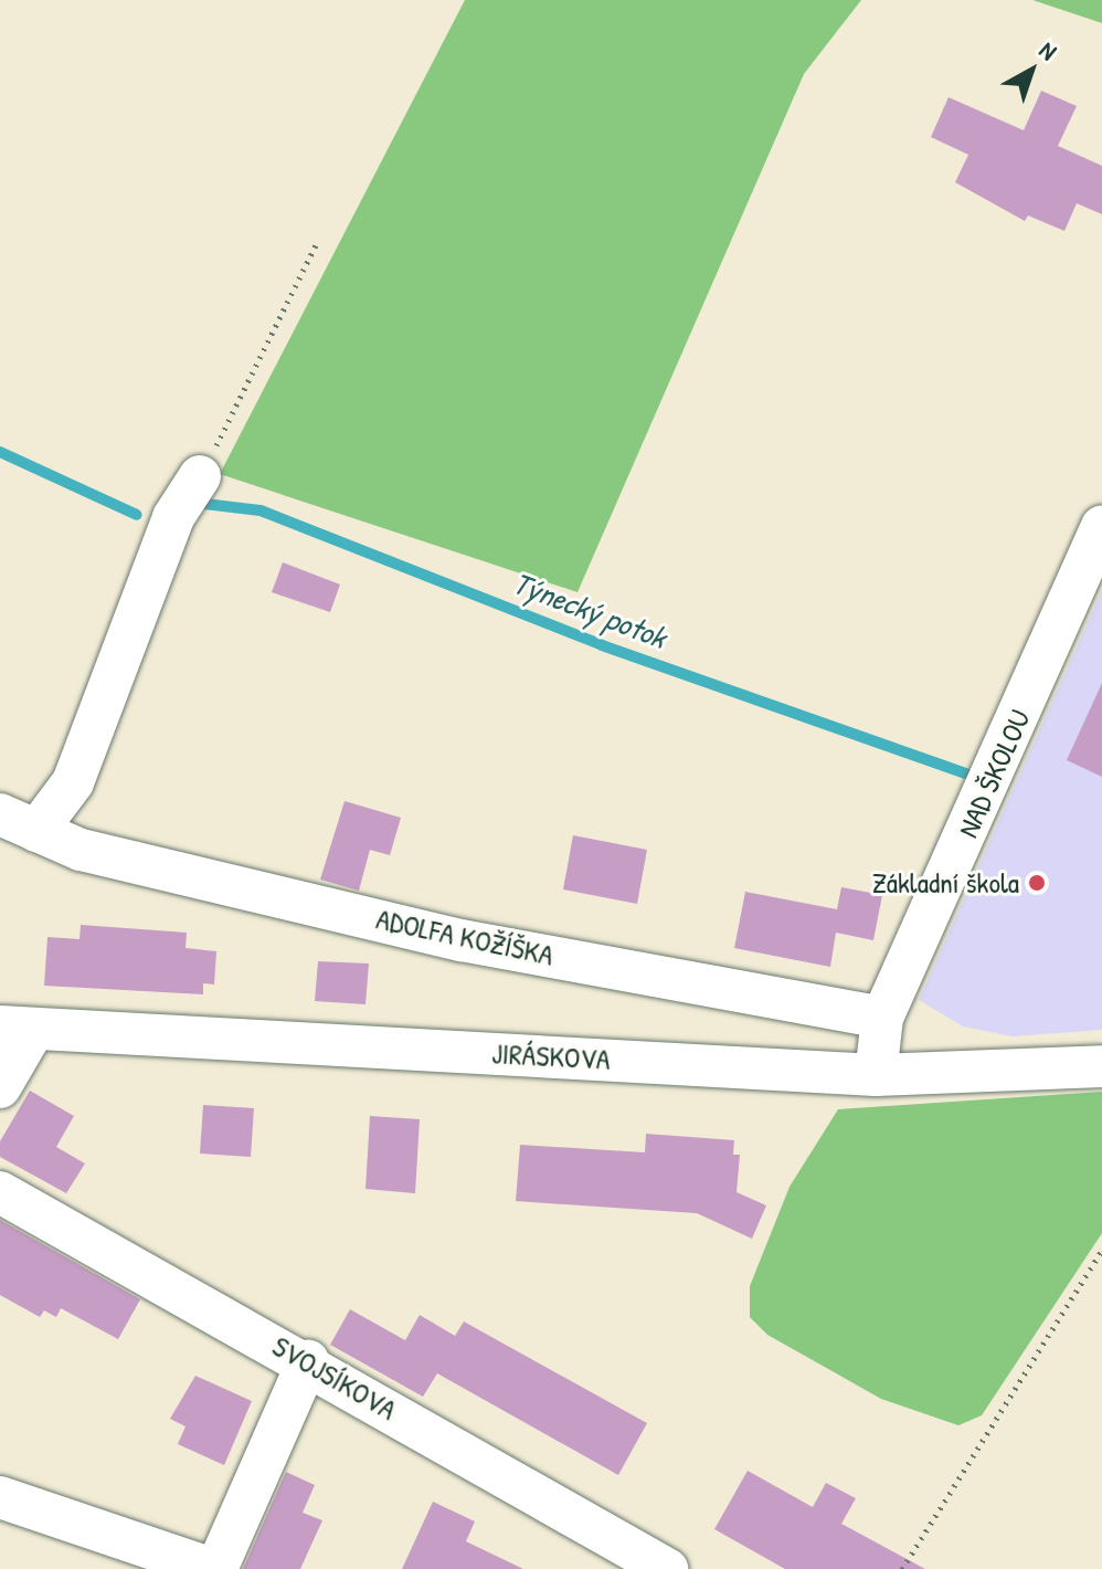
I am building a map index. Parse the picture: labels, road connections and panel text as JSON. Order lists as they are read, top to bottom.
{
  "streets": {
    "street": [
      "NAD ŠKOLOU",
      "ADOLFA KOŽÍŠKA",
      "JIRÁSKOVA",
      "SVOJSÍKOVA"
    ]
  },
  "crossings": [
    ["NAD ŠKOLOU", "ADOLFA KOŽÍŠKA"]
  ],
  "water": ["Týnecký potok"],
  "places": ["Základní škola"],
  "north": "top right"
}
